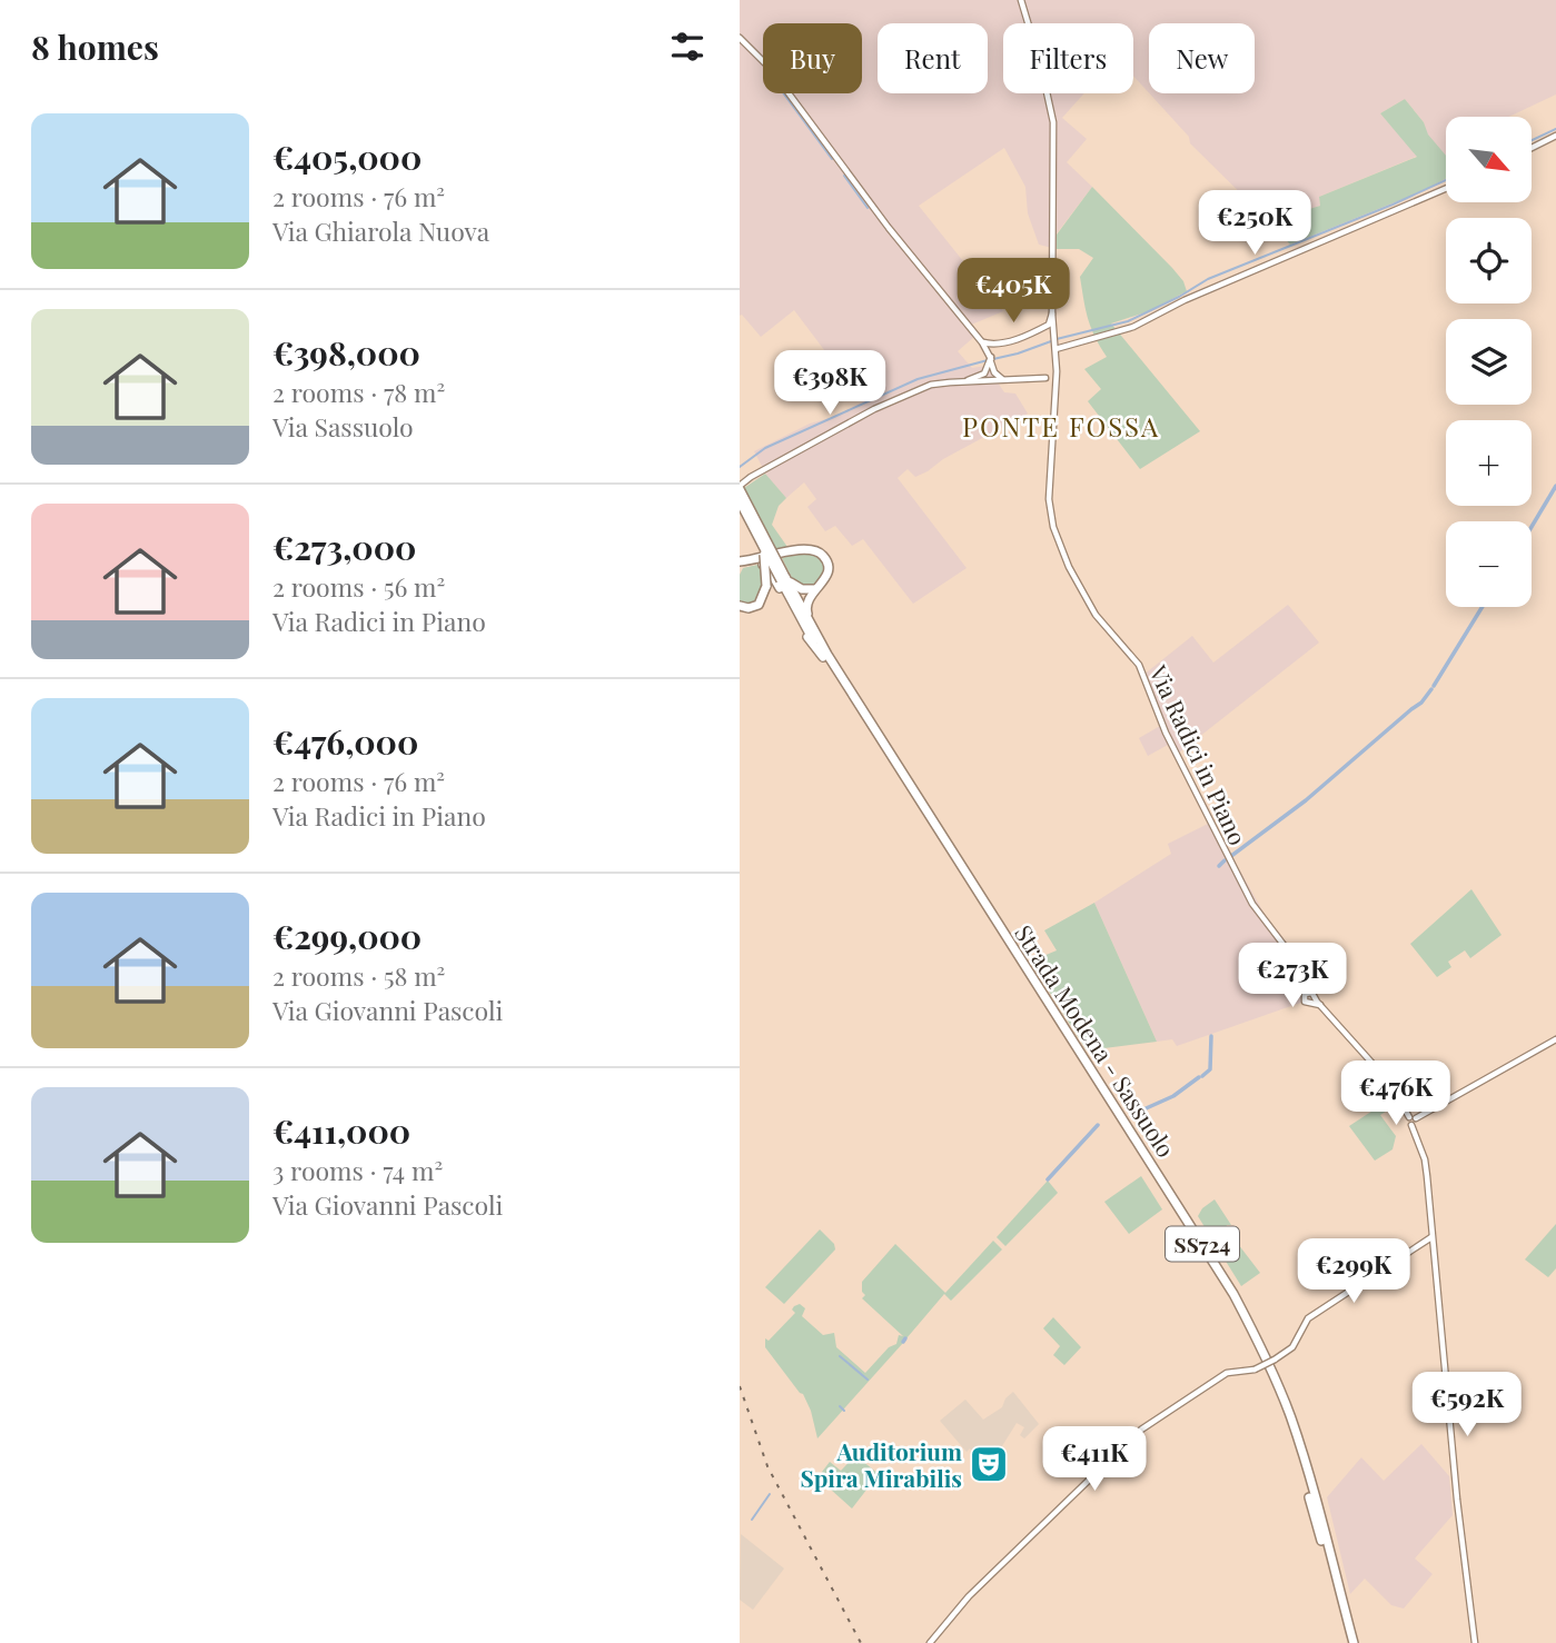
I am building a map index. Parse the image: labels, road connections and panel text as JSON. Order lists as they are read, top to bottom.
{
  "streets": {
    "highway": ["Strada Modena - Sassuolo", "SS724"],
    "street": ["Via Radici in Piano"]
  },
  "districts": ["PONTE FOSSA"],
  "places": {
    "theatre": ["Auditorium Spira Mirabilis"]
  },
  "north": "bottom right",
  "page": {
    "heading": "8 homes",
    "chip": [
      "Buy",
      "Rent",
      "Filters",
      "New"
    ],
    "list": [
      {
        "name": "€405,000",
        "note": "2 rooms · 76 m² · Via Ghiarola Nuova"
      },
      {
        "name": "€398,000",
        "note": "2 rooms · 78 m² · Via Sassuolo"
      },
      {
        "name": "€273,000",
        "note": "2 rooms · 56 m² · Via Radici in Piano"
      },
      {
        "name": "€476,000",
        "note": "2 rooms · 76 m² · Via Radici in Piano"
      },
      {
        "name": "€299,000",
        "note": "2 rooms · 58 m² · Via Giovanni Pascoli"
      },
      {
        "name": "€411,000",
        "note": "3 rooms · 74 m² · Via Giovanni Pascoli"
      }
    ],
    "map_buttons": ["+", "−"],
    "price": [
      "€250K",
      "€405K",
      "€398K",
      "€273K",
      "€476K",
      "€299K",
      "€592K",
      "€411K"
    ]
  }
}
